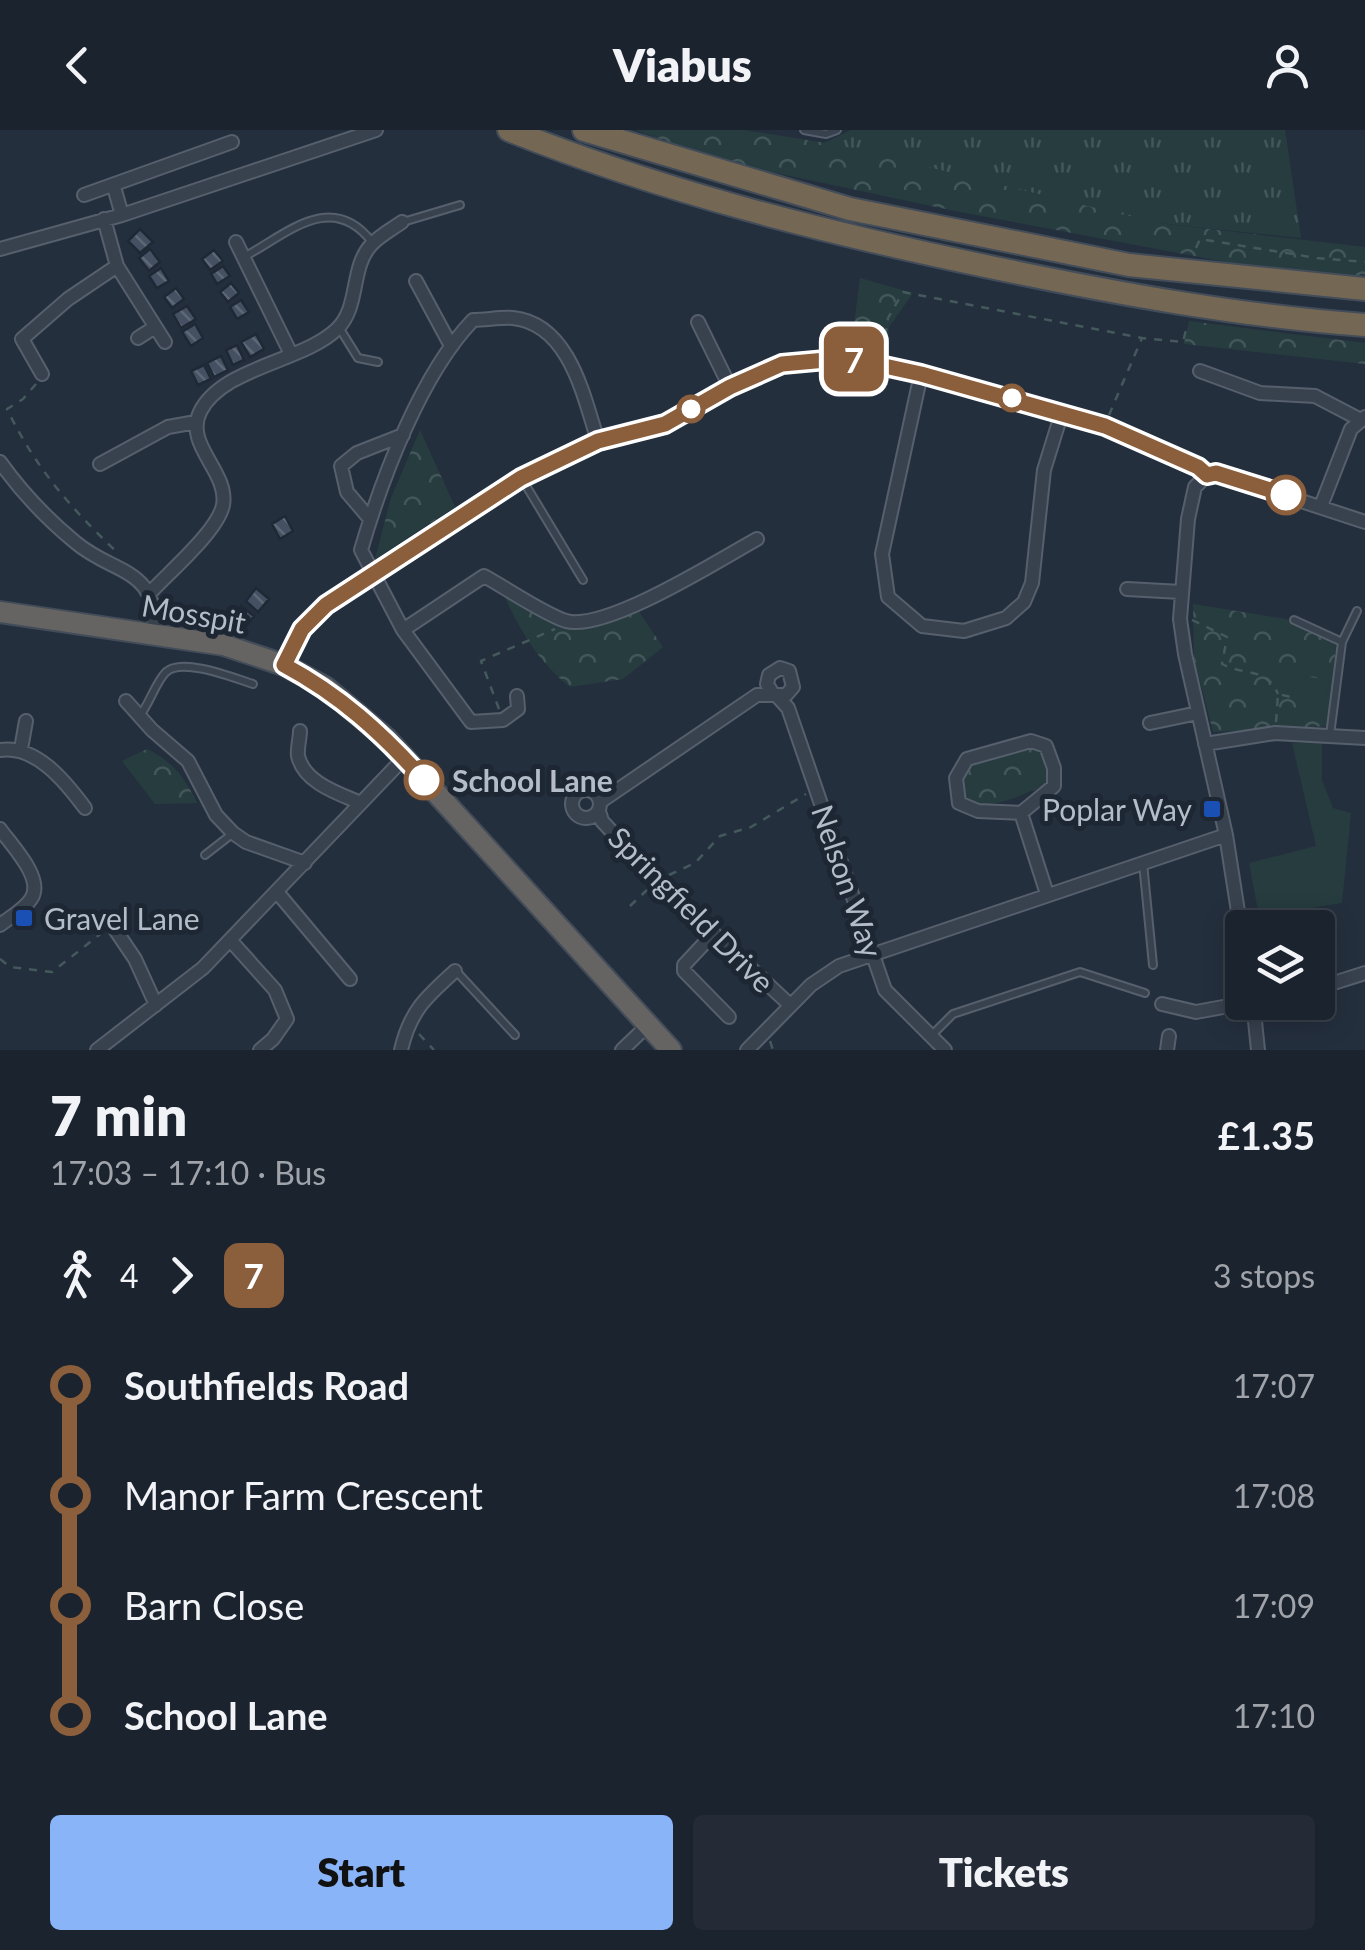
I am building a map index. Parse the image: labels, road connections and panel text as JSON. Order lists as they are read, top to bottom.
{
  "streets": {
    "highway": ["Mosspit"],
    "street": ["Nelson Way", "Springfield Drive"]
  },
  "crossings": [
    ["Nelson Way", "Springfield Drive"]
  ],
  "places": {
    "other": ["School Lane"],
    "transit": ["Poplar Way", "Gravel Lane"]
  },
  "lines": ["bus line 7"],
  "page": {
    "header": "Viabus",
    "on_map": "7",
    "heading": ["7 min", "17:03 – 17:10 · Bus", "£1.35"],
    "legs": ["4", "7", "3 stops"],
    "list": [
      {
        "name": "Southfields Road",
        "value": "17:07"
      },
      {
        "name": "Manor Farm Crescent",
        "value": "17:08"
      },
      {
        "name": "Barn Close",
        "value": "17:09"
      },
      {
        "name": "School Lane",
        "value": "17:10"
      }
    ],
    "buttons": ["Start", "Tickets"]
  }
}
